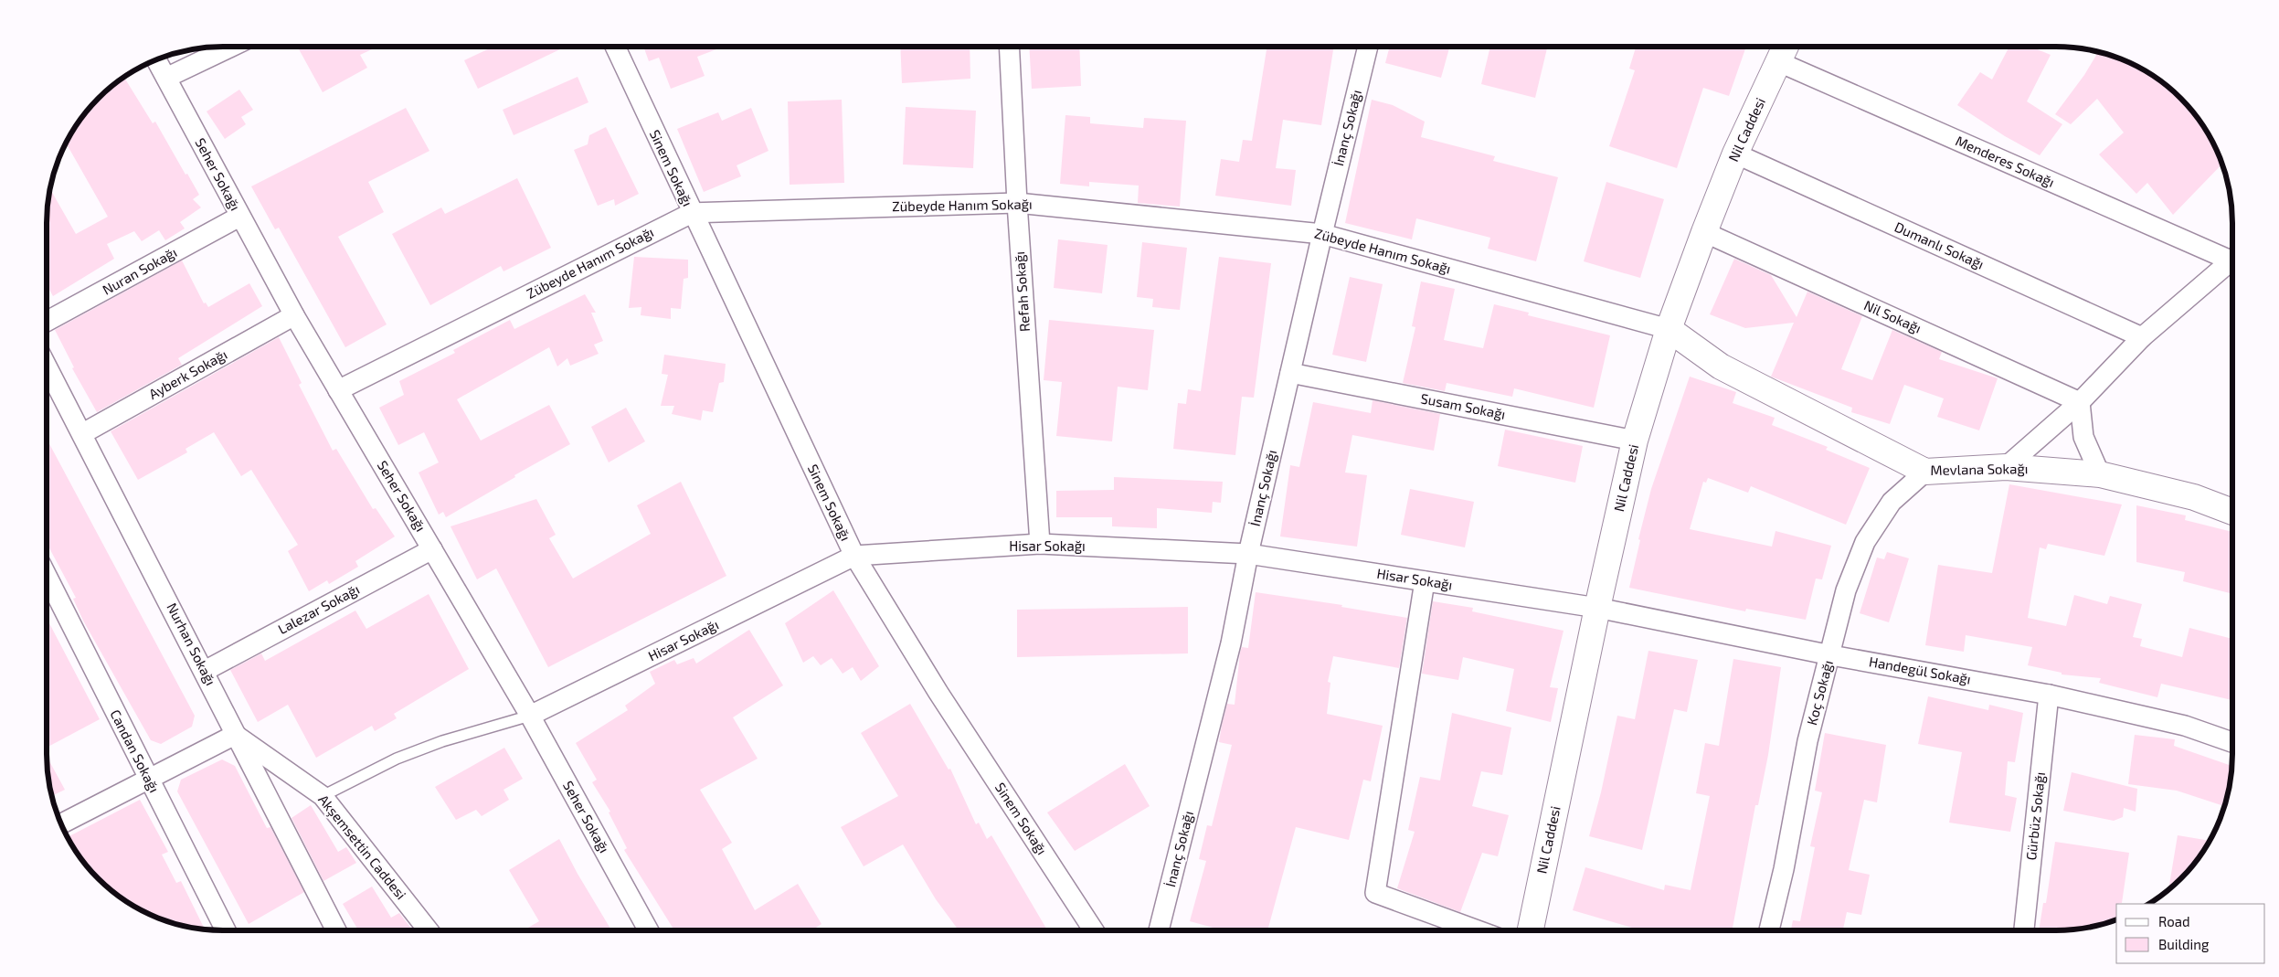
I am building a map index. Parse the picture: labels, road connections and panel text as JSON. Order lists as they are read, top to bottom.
{
  "streets": {
    "street": [
      "İnanç Sokağı",
      "Nil Caddesi",
      "Menderes Sokağı",
      "Sinem Sokağı",
      "Seher Sokağı",
      "Zübeyde Hanım Sokağı",
      "Dumanlı Sokağı",
      "Nuran Sokağı",
      "Refah Sokağı",
      "Nil Sokağı",
      "Ayberk Sokağı",
      "Susam Sokağı",
      "Mevlana Sokağı",
      "Hisar Sokağı",
      "Lalezar Sokağı",
      "Nurhan Sokağı",
      "Handegül Sokağı",
      "Koç Sokağı",
      "Candan Sokağı",
      "Gürbüz Sokağı",
      "Akşemsettin Caddesi"
    ]
  },
  "crossings": [
    ["İnanç Sokağı", "Zübeyde Hanım Sokağı"],
    ["İnanç Sokağı", "Susam Sokağı"],
    ["İnanç Sokağı", "Hisar Sokağı"],
    ["Nil Caddesi", "Menderes Sokağı"],
    ["Nil Caddesi", "Zübeyde Hanım Sokağı"],
    ["Nil Caddesi", "Dumanlı Sokağı"],
    ["Nil Caddesi", "Nil Sokağı"],
    ["Nil Caddesi", "Susam Sokağı"],
    ["Nil Caddesi", "Mevlana Sokağı"],
    ["Nil Caddesi", "Hisar Sokağı"],
    ["Nil Caddesi", "Handegül Sokağı"],
    ["Sinem Sokağı", "Zübeyde Hanım Sokağı"],
    ["Sinem Sokağı", "Hisar Sokağı"],
    ["Seher Sokağı", "Zübeyde Hanım Sokağı"],
    ["Seher Sokağı", "Nuran Sokağı"],
    ["Seher Sokağı", "Ayberk Sokağı"],
    ["Seher Sokağı", "Hisar Sokağı"],
    ["Seher Sokağı", "Lalezar Sokağı"],
    ["Zübeyde Hanım Sokağı", "Refah Sokağı"],
    ["Zübeyde Hanım Sokağı", "Mevlana Sokağı"],
    ["Refah Sokağı", "Hisar Sokağı"],
    ["Ayberk Sokağı", "Nurhan Sokağı"],
    ["Mevlana Sokağı", "Koç Sokağı"],
    ["Hisar Sokağı", "Handegül Sokağı"],
    ["Lalezar Sokağı", "Nurhan Sokağı"],
    ["Nurhan Sokağı", "Akşemsettin Caddesi"],
    ["Handegül Sokağı", "Koç Sokağı"],
    ["Handegül Sokağı", "Gürbüz Sokağı"]
  ],
  "legend": ["Road", "Building"]
}
